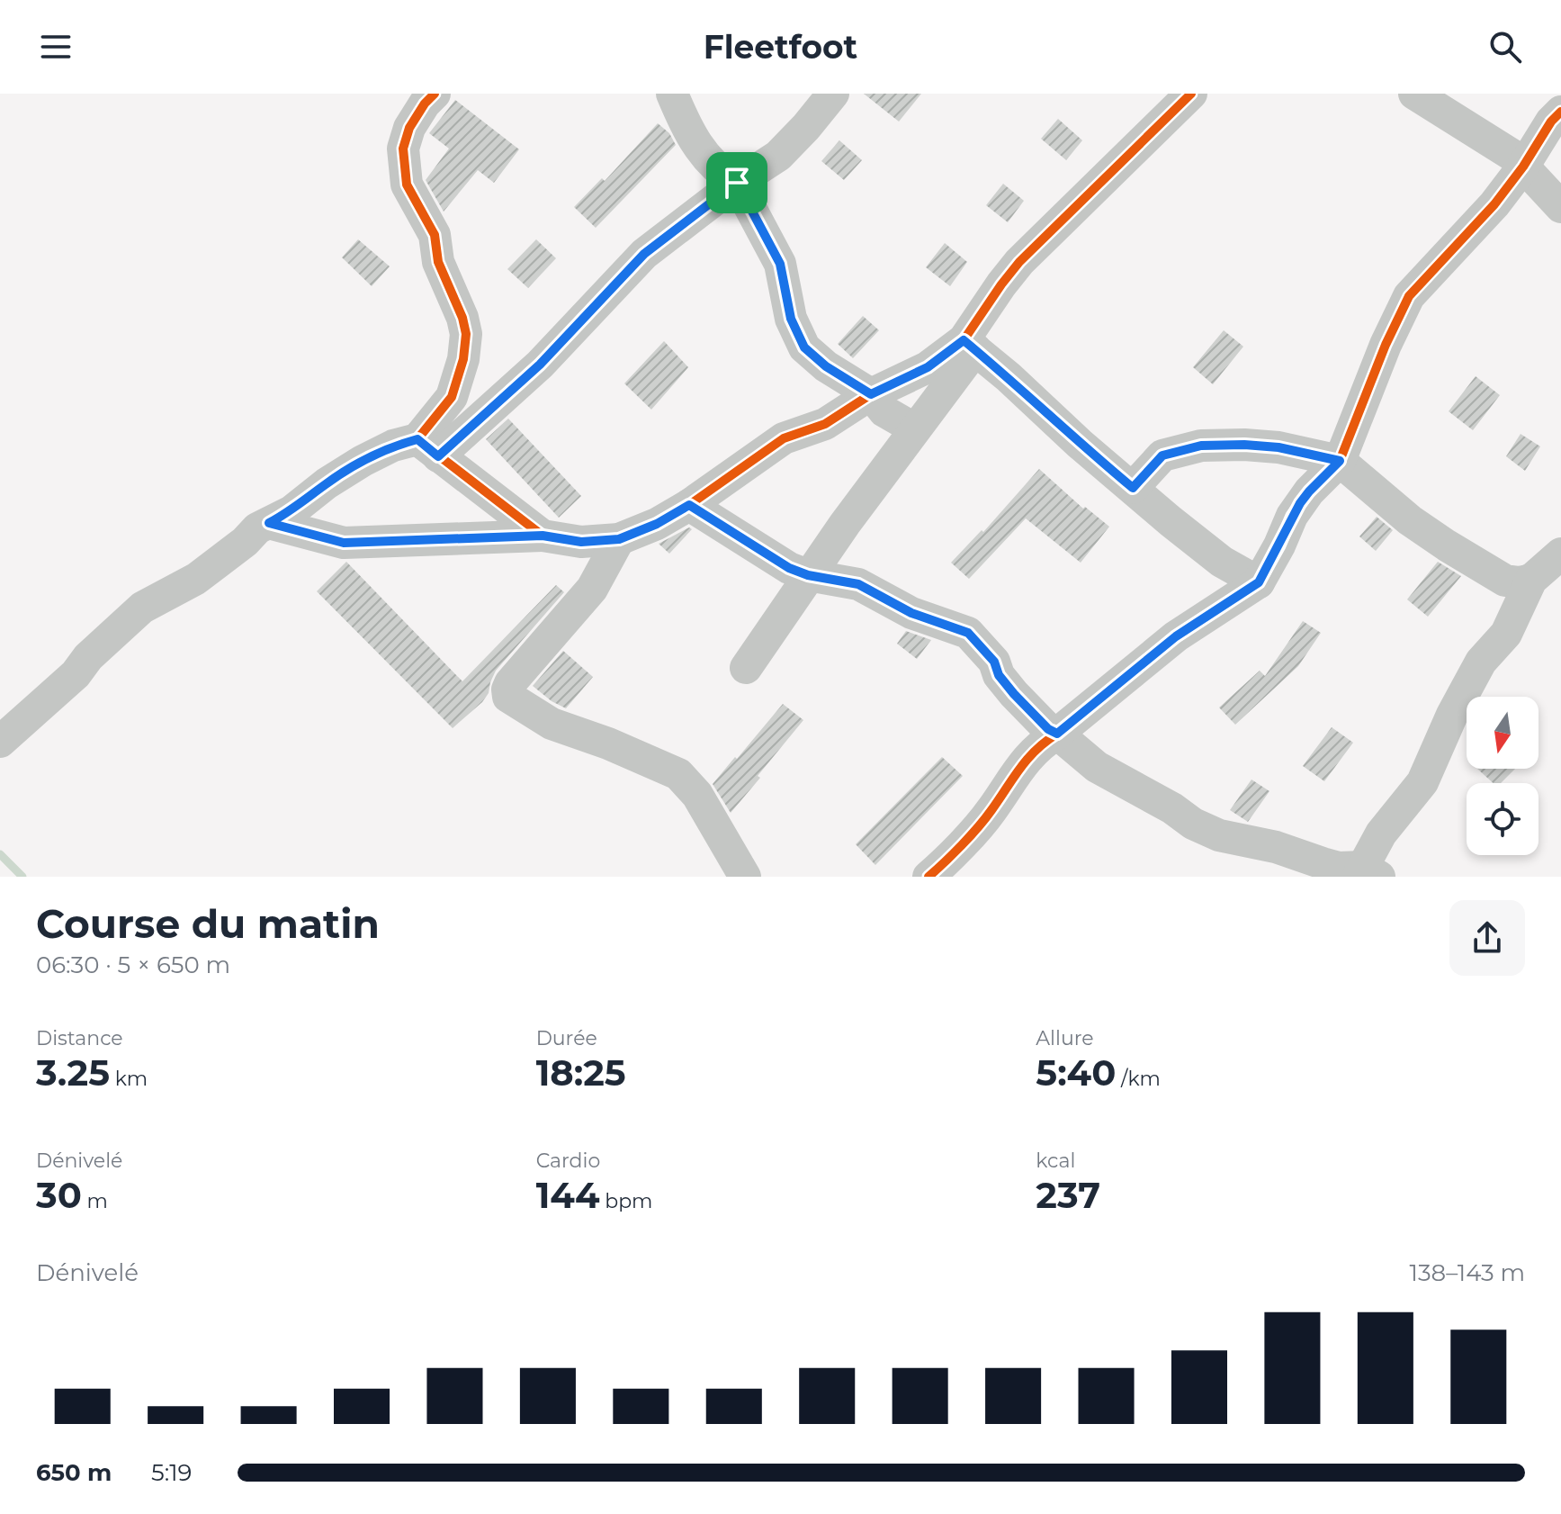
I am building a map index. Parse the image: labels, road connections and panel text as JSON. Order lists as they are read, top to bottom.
{
  "north": "bottom",
  "page": {
    "header": "Fleetfoot",
    "heading": ["Course du matin", "06:30 · 5 × 650 m"],
    "stats": [
      ["Distance", "3.25 km"],
      ["Durée", "18:25"],
      ["Allure", "5:40 /km"],
      ["Dénivelé", "30 m"],
      ["Cardio", "144 bpm"],
      ["kcal", "237"]
    ],
    "chart": ["Dénivelé", "138–143 m"],
    "list": [
      {
        "name": "650 m",
        "note": "5:19"
      }
    ]
  }
}
